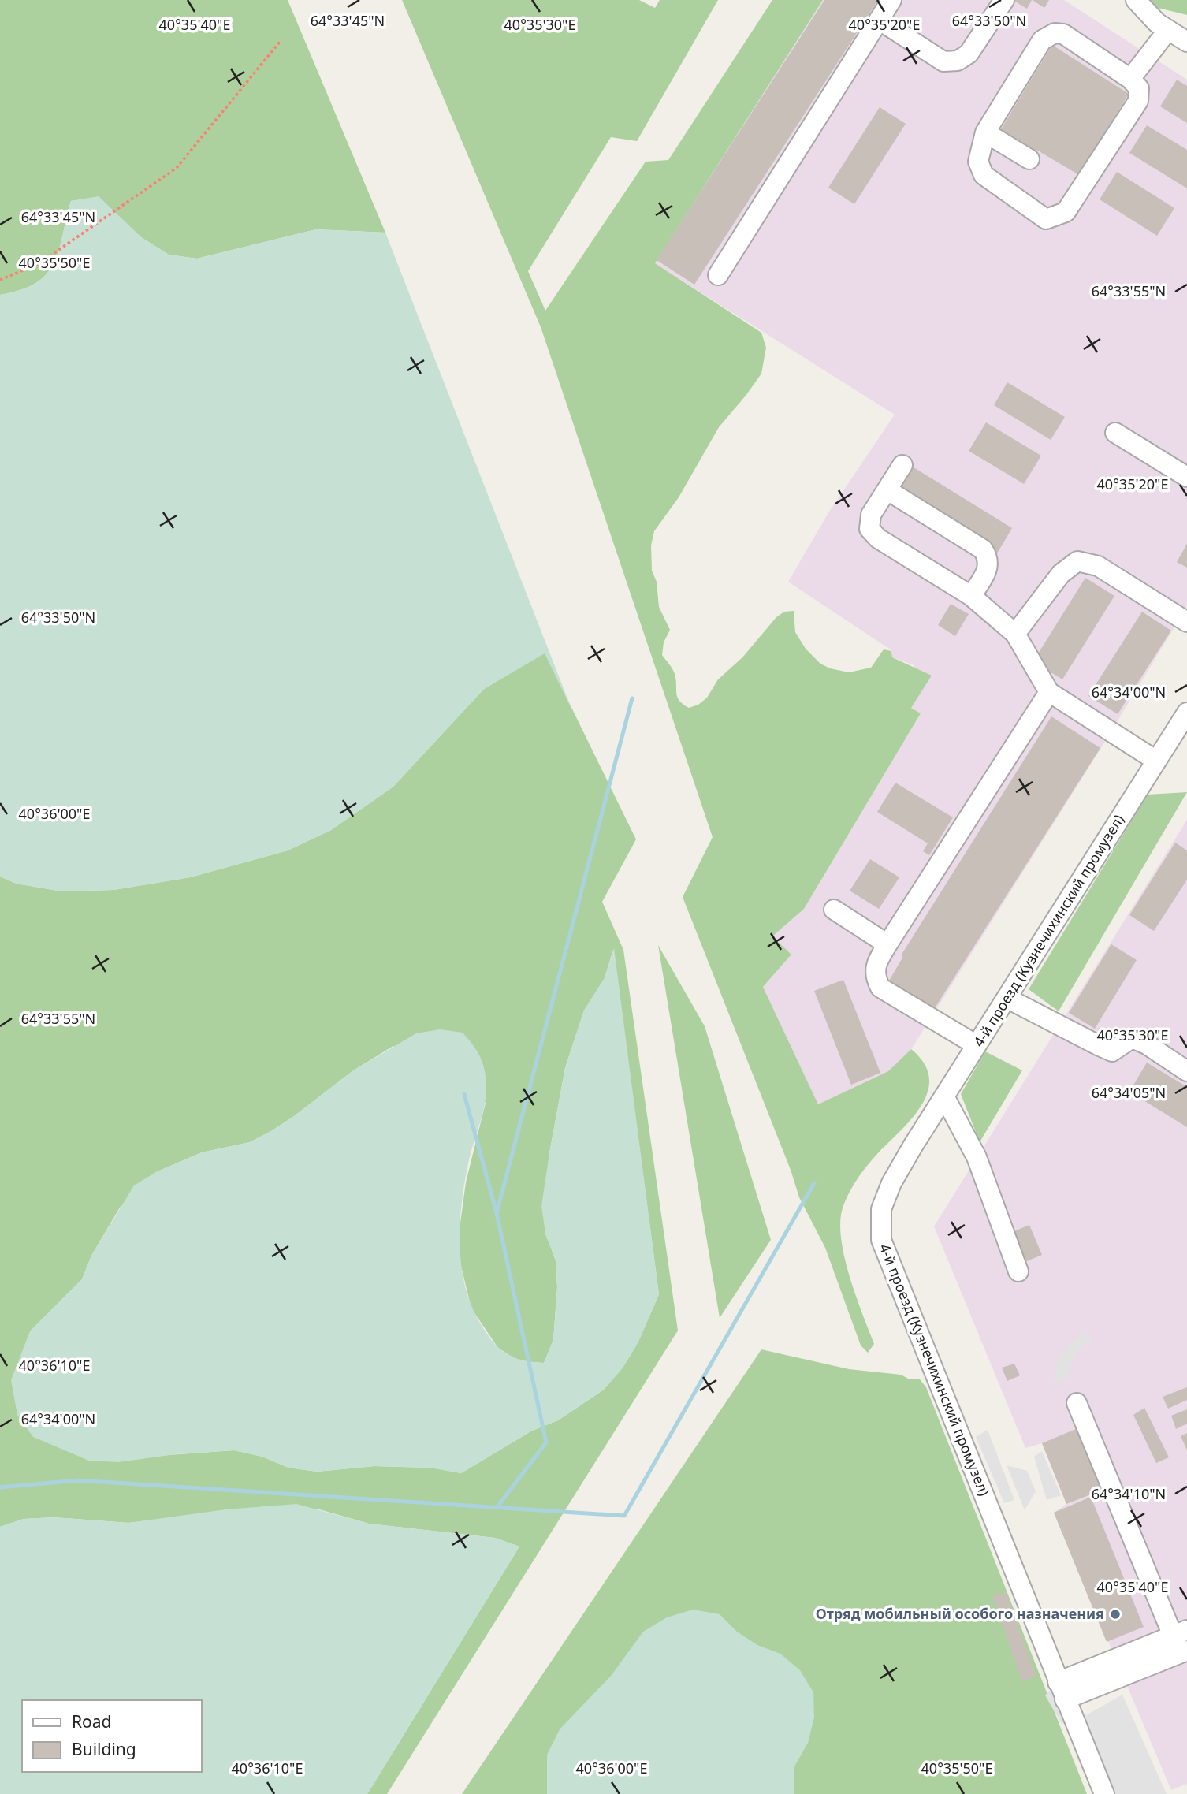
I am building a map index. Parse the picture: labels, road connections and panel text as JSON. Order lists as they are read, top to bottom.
{
  "streets": {
    "street": ["4-й проезд (Кузнечихинский промузел)"]
  },
  "places": ["Отряд мобильный особого назначения"],
  "legend": ["Road", "Building"],
  "coordinates": [
    "64°33'45\"N",
    "64°33'50\"N",
    "40°35'40\"E",
    "40°35'30\"E",
    "40°35'20\"E",
    "40°35'50\"E",
    "64°33'55\"N",
    "64°34'00\"N",
    "40°36'00\"E",
    "64°34'05\"N",
    "40°36'10\"E",
    "64°34'10\"N"
  ]
}
